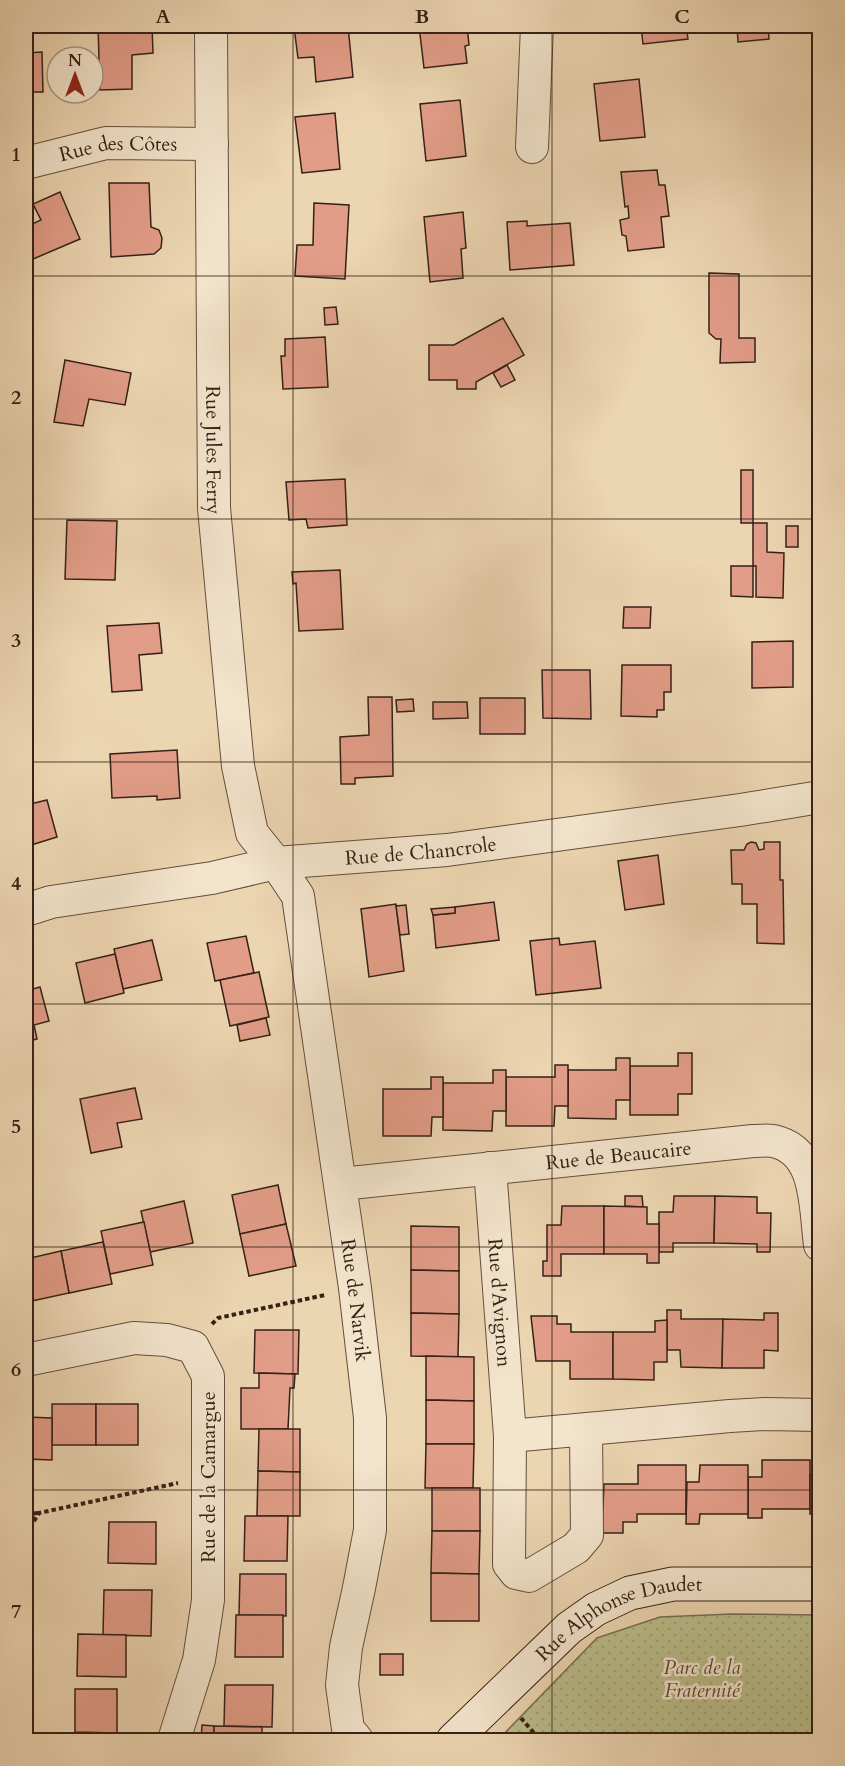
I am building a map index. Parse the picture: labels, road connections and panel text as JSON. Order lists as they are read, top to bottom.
{
  "streets": {
    "street": [
      "Rue des Côtes",
      "Rue Jules Ferry",
      "Rue de Chancrole",
      "Rue de Beaucaire",
      "Rue de Narvik",
      "Rue d'Avignon",
      "Rue de la Camargue",
      "Rue Alphonse Daudet"
    ]
  },
  "crossings": [
    ["Rue des Côtes", "Rue Jules Ferry"],
    ["Rue Jules Ferry", "Rue de Chancrole"],
    ["Rue Jules Ferry", "Rue de Narvik"],
    ["Rue de Chancrole", "Rue de Narvik"],
    ["Rue de Beaucaire", "Rue de Narvik"],
    ["Rue de Beaucaire", "Rue d'Avignon"]
  ],
  "parks": ["Parc de la Fraternité"],
  "north": "top",
  "grid": {
    "columns": ["A", "B", "C"],
    "rows": [
      "1",
      "2",
      "3",
      "4",
      "5",
      "6",
      "7"
    ]
  }
}
